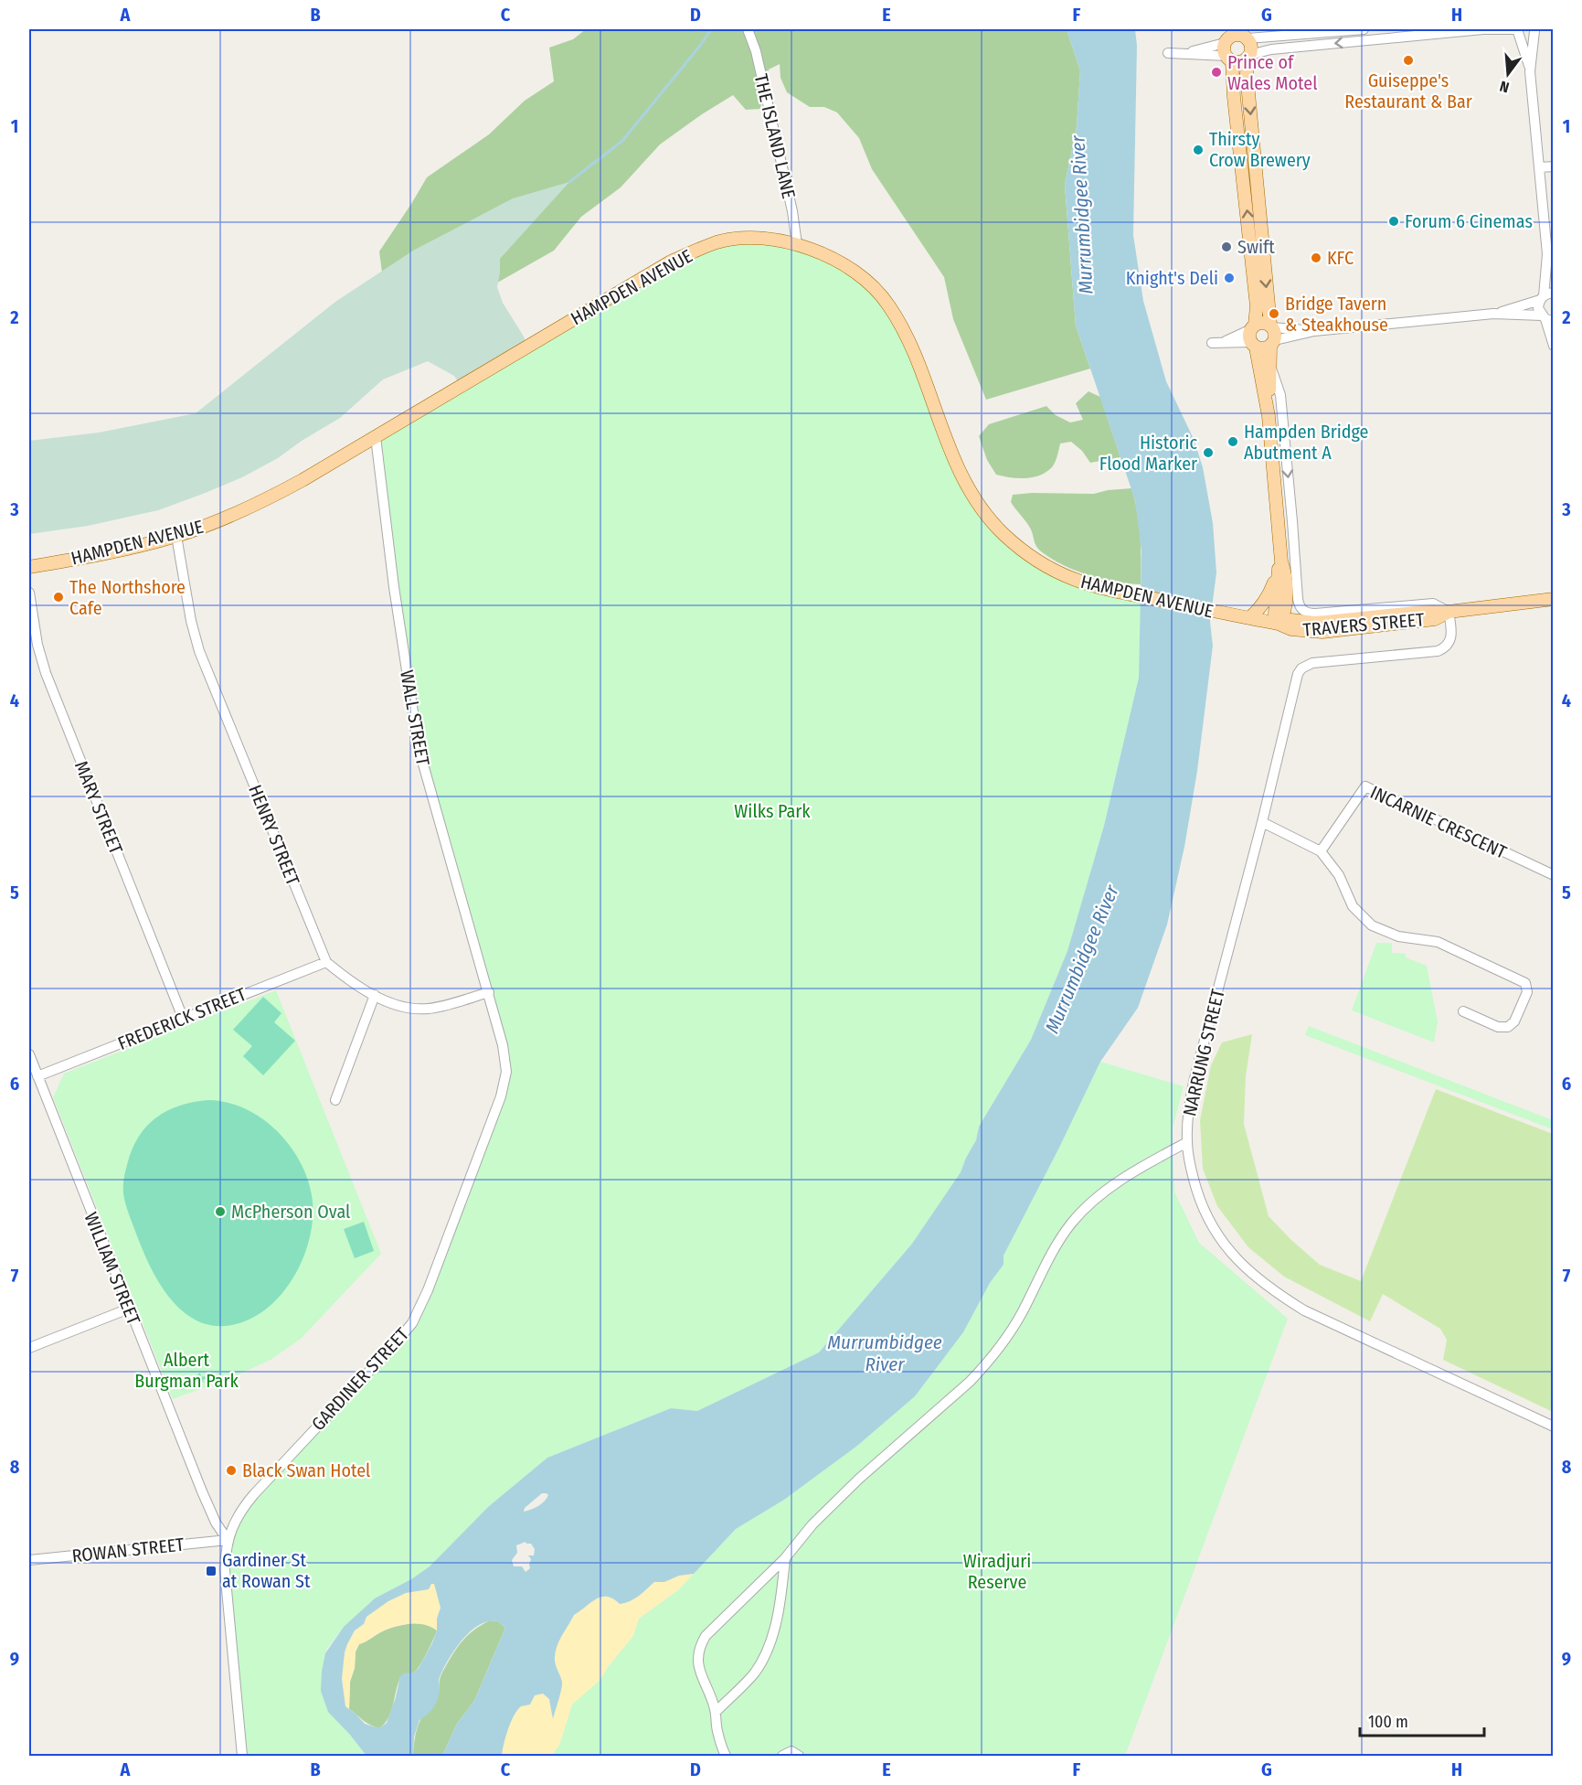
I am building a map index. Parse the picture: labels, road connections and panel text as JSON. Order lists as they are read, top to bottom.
{
  "streets": {
    "main road": ["HAMPDEN AVENUE", "TRAVERS STREET"],
    "street": [
      "THE ISLAND LANE",
      "WALL STREET",
      "MARY STREET",
      "INCARNIE CRESCENT",
      "HENRY STREET",
      "FREDERICK STREET",
      "NARRUNG STREET",
      "WILLIAM STREET",
      "GARDINER STREET",
      "ROWAN STREET"
    ]
  },
  "crossings": [
    ["THE ISLAND LANE", "HAMPDEN AVENUE"],
    ["HAMPDEN AVENUE", "TRAVERS STREET"],
    ["HAMPDEN AVENUE", "WALL STREET"],
    ["HAMPDEN AVENUE", "HENRY STREET"],
    ["TRAVERS STREET", "NARRUNG STREET"],
    ["WALL STREET", "GARDINER STREET"],
    ["MARY STREET", "FREDERICK STREET"],
    ["HENRY STREET", "FREDERICK STREET"],
    ["FREDERICK STREET", "WILLIAM STREET"],
    ["WILLIAM STREET", "GARDINER STREET"],
    ["WILLIAM STREET", "ROWAN STREET"],
    ["GARDINER STREET", "ROWAN STREET"]
  ],
  "water": ["Murrumbidgee River"],
  "parks": ["Wilks Park", "Albert Burgman Park", "Wiradjuri Reserve"],
  "places": {
    "other": [
      "Guiseppe's Restaurant & Bar",
      "Prince of Wales Motel",
      "Thirsty Crow Brewery",
      "Forum 6 Cinemas",
      "Swift",
      "KFC",
      "Knight's Deli",
      "Bridge Tavern & Steakhouse",
      "Hampden Bridge Abutment A",
      "Historic Flood Marker",
      "The Northshore Cafe",
      "McPherson Oval",
      "Black Swan Hotel"
    ],
    "transit": ["Gardiner St at Rowan St"]
  },
  "scale_bar": "100 m",
  "north": "bottom",
  "grid": {
    "columns": [
      "A",
      "B",
      "C",
      "D",
      "E",
      "F",
      "G",
      "H"
    ],
    "rows": [
      "1",
      "2",
      "3",
      "4",
      "5",
      "6",
      "7",
      "8",
      "9"
    ]
  }
}
